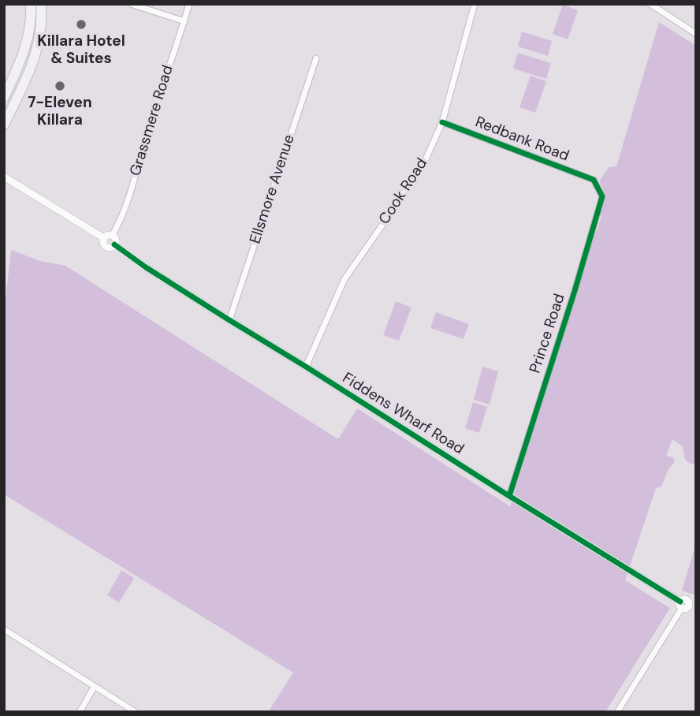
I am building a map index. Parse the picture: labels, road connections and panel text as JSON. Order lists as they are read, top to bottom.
{
  "streets": {
    "street": [
      "Grassmere Road",
      "Redbank Road",
      "Ellsmore Avenue",
      "Cook Road",
      "Prince Road",
      "Fiddens Wharf Road"
    ]
  },
  "crossings": [
    ["Grassmere Road", "Fiddens Wharf Road"],
    ["Redbank Road", "Cook Road"],
    ["Redbank Road", "Prince Road"],
    ["Ellsmore Avenue", "Fiddens Wharf Road"],
    ["Cook Road", "Fiddens Wharf Road"],
    ["Prince Road", "Fiddens Wharf Road"]
  ],
  "places": ["Killara Hotel & Suites", "7-Eleven Killara"]
}
